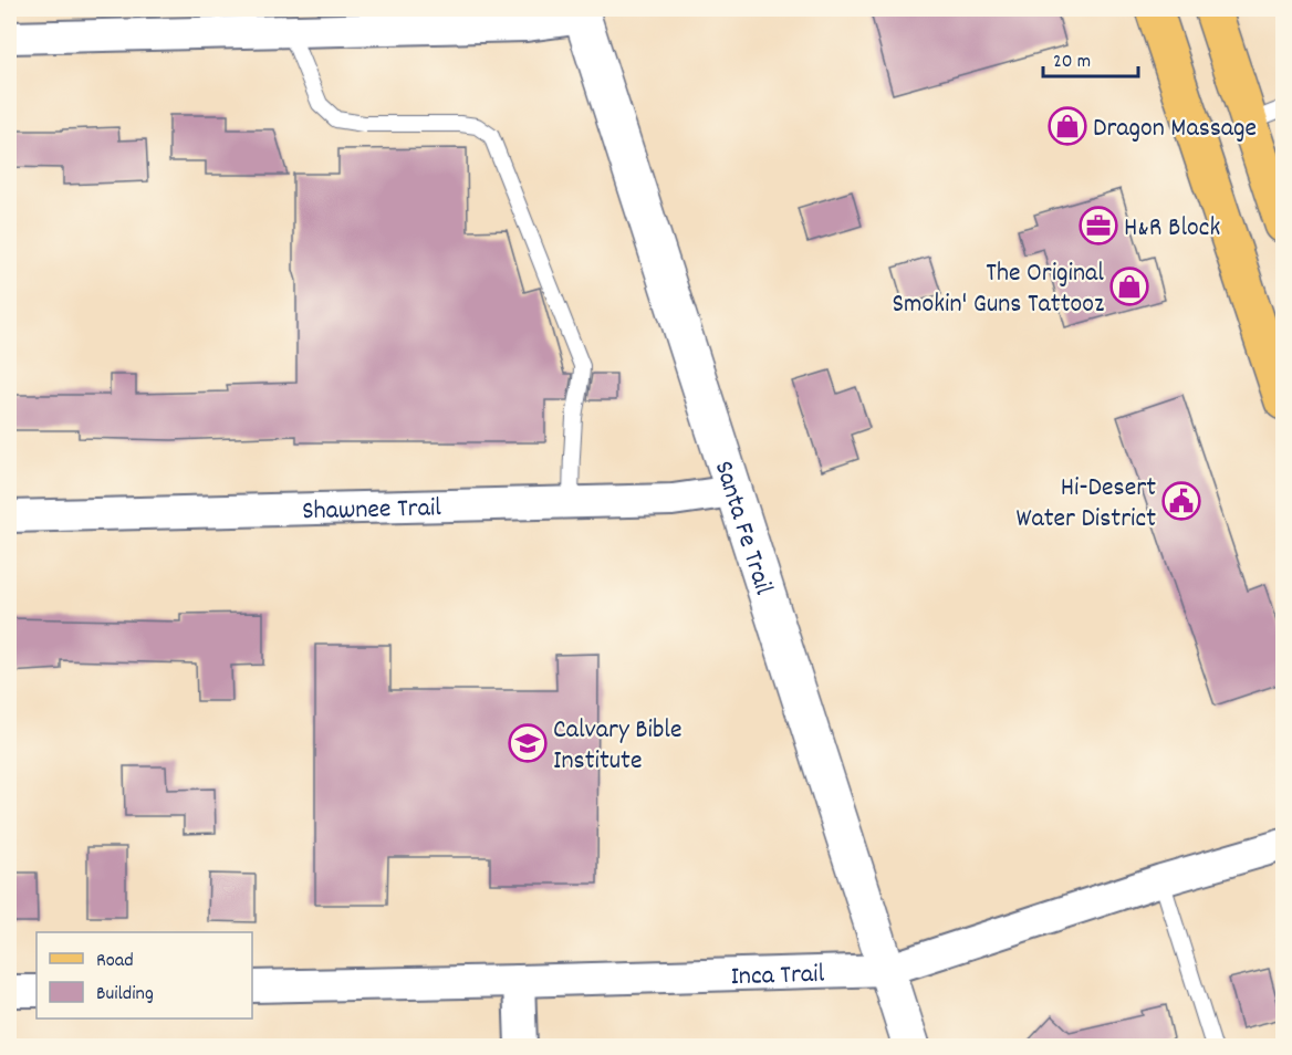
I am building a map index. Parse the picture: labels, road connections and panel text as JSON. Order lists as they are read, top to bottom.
{
  "streets": {
    "street": ["Shawnee Trail", "Santa Fe Trail", "Inca Trail"]
  },
  "crossings": [
    ["Shawnee Trail", "Santa Fe Trail"],
    ["Santa Fe Trail", "Inca Trail"]
  ],
  "places": {
    "shop": ["Dragon Massage", "The Original Smokin' Guns Tattooz"],
    "office": ["H&R Block"],
    "public building": ["Hi-Desert Water District"],
    "school or university": ["Calvary Bible Institute"]
  },
  "legend": ["Road", "Building"],
  "scale_bar": "20 m"
}
